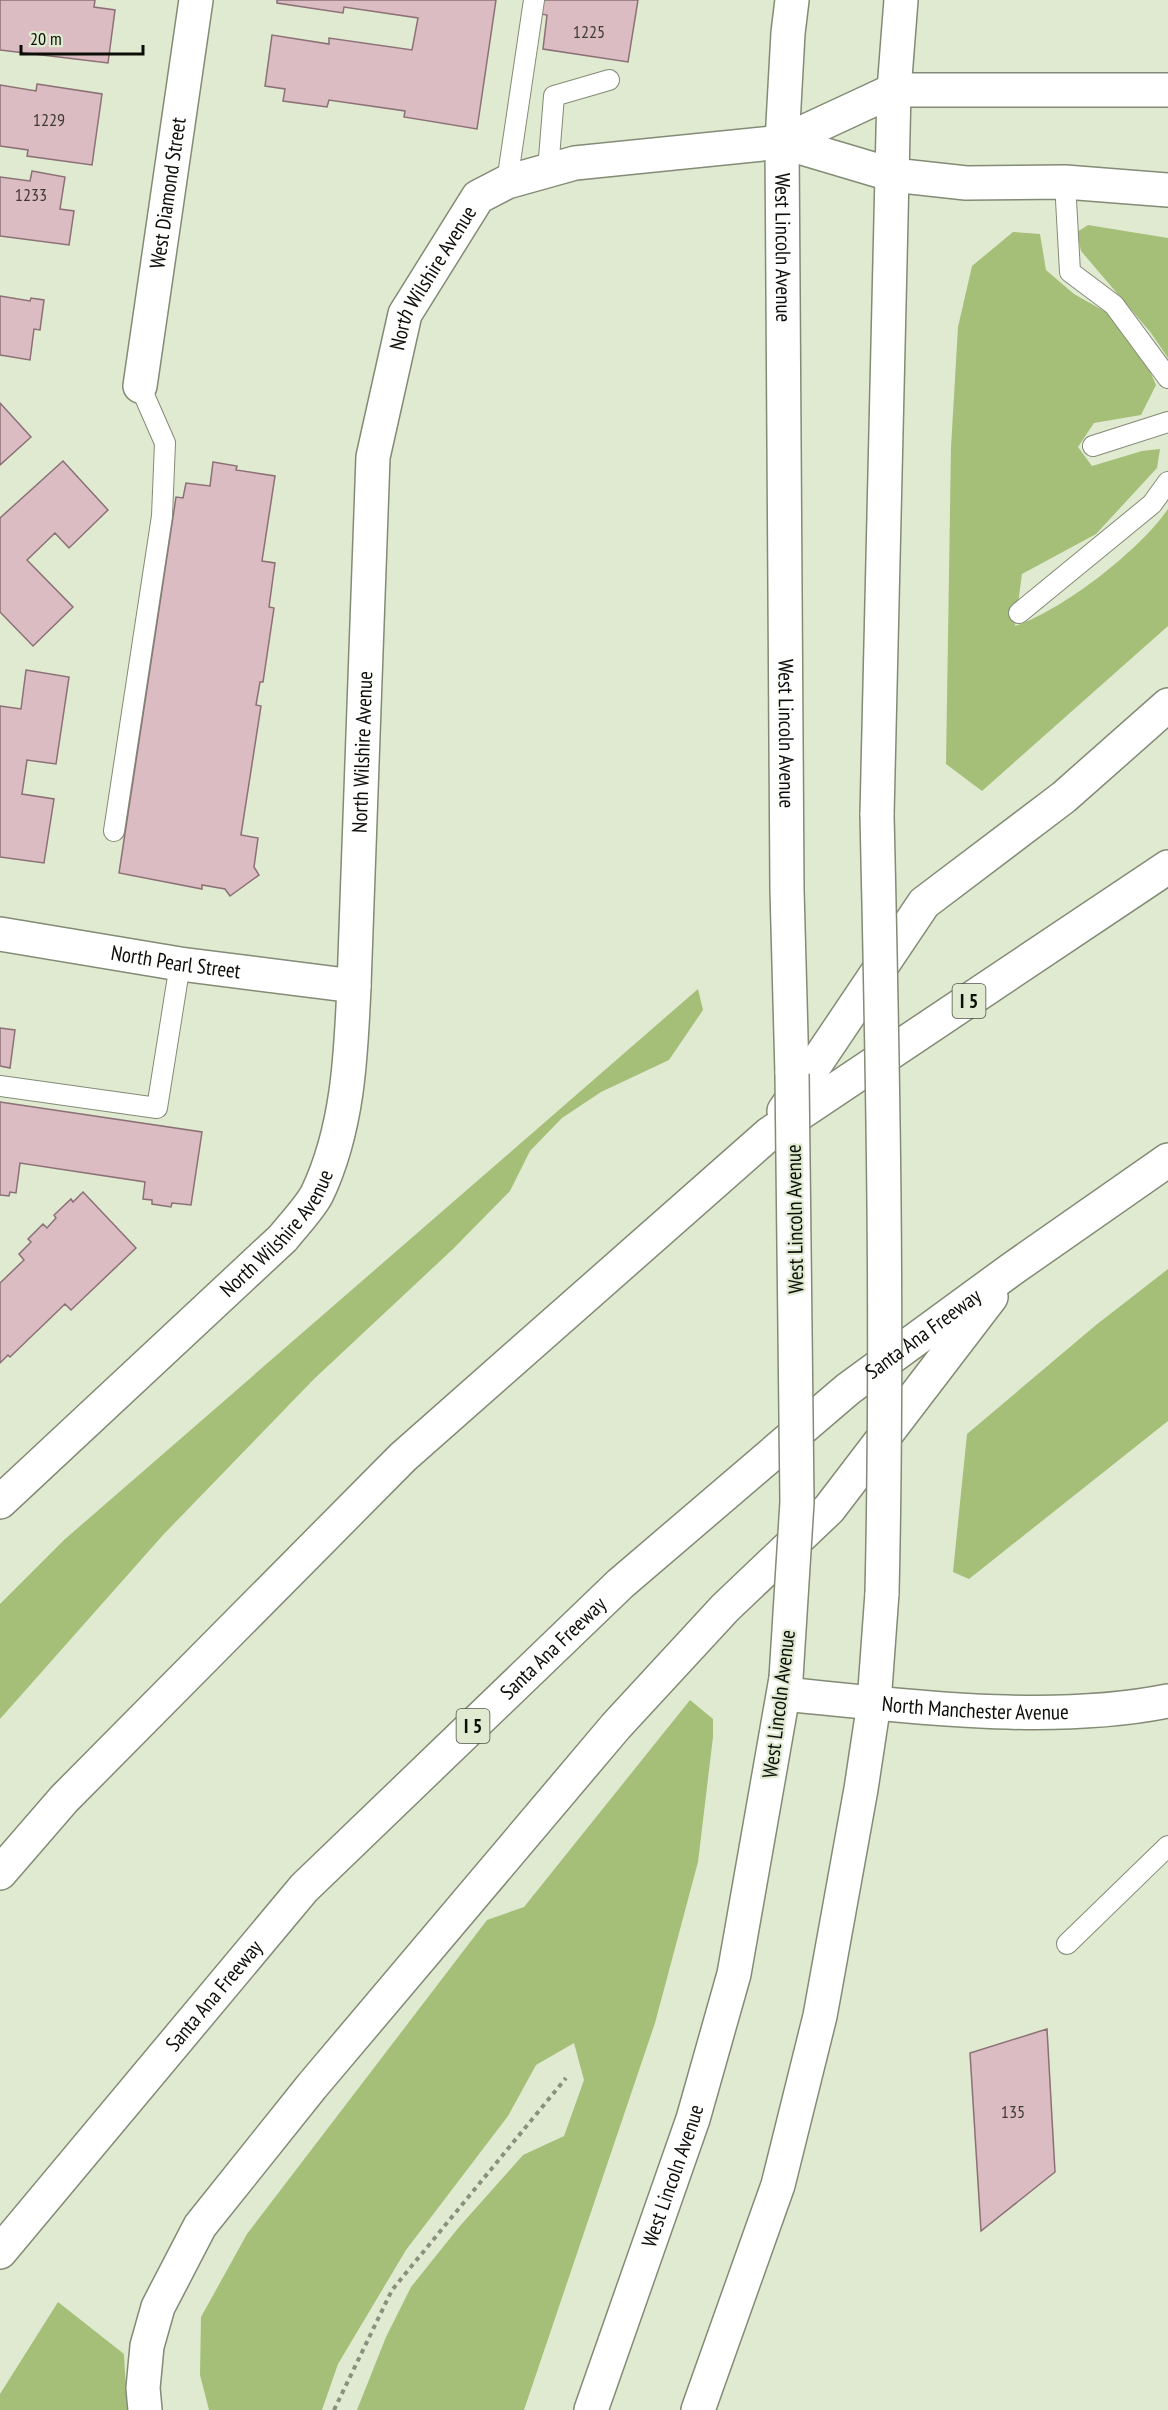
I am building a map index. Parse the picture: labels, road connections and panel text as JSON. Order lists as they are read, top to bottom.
{
  "streets": {
    "main road": [
      "West Diamond Street",
      "West Lincoln Avenue",
      "North Wilshire Avenue",
      "North Pearl Street",
      "I 5",
      "Santa Ana Freeway",
      "North Manchester Avenue"
    ]
  },
  "crossings": [
    ["West Lincoln Avenue", "North Wilshire Avenue"],
    ["West Lincoln Avenue", "North Manchester Avenue"],
    ["North Wilshire Avenue", "North Pearl Street"]
  ],
  "house_numbers": [
    "1225",
    "1229",
    "1233",
    "135"
  ],
  "scale_bar": "20 m"
}
